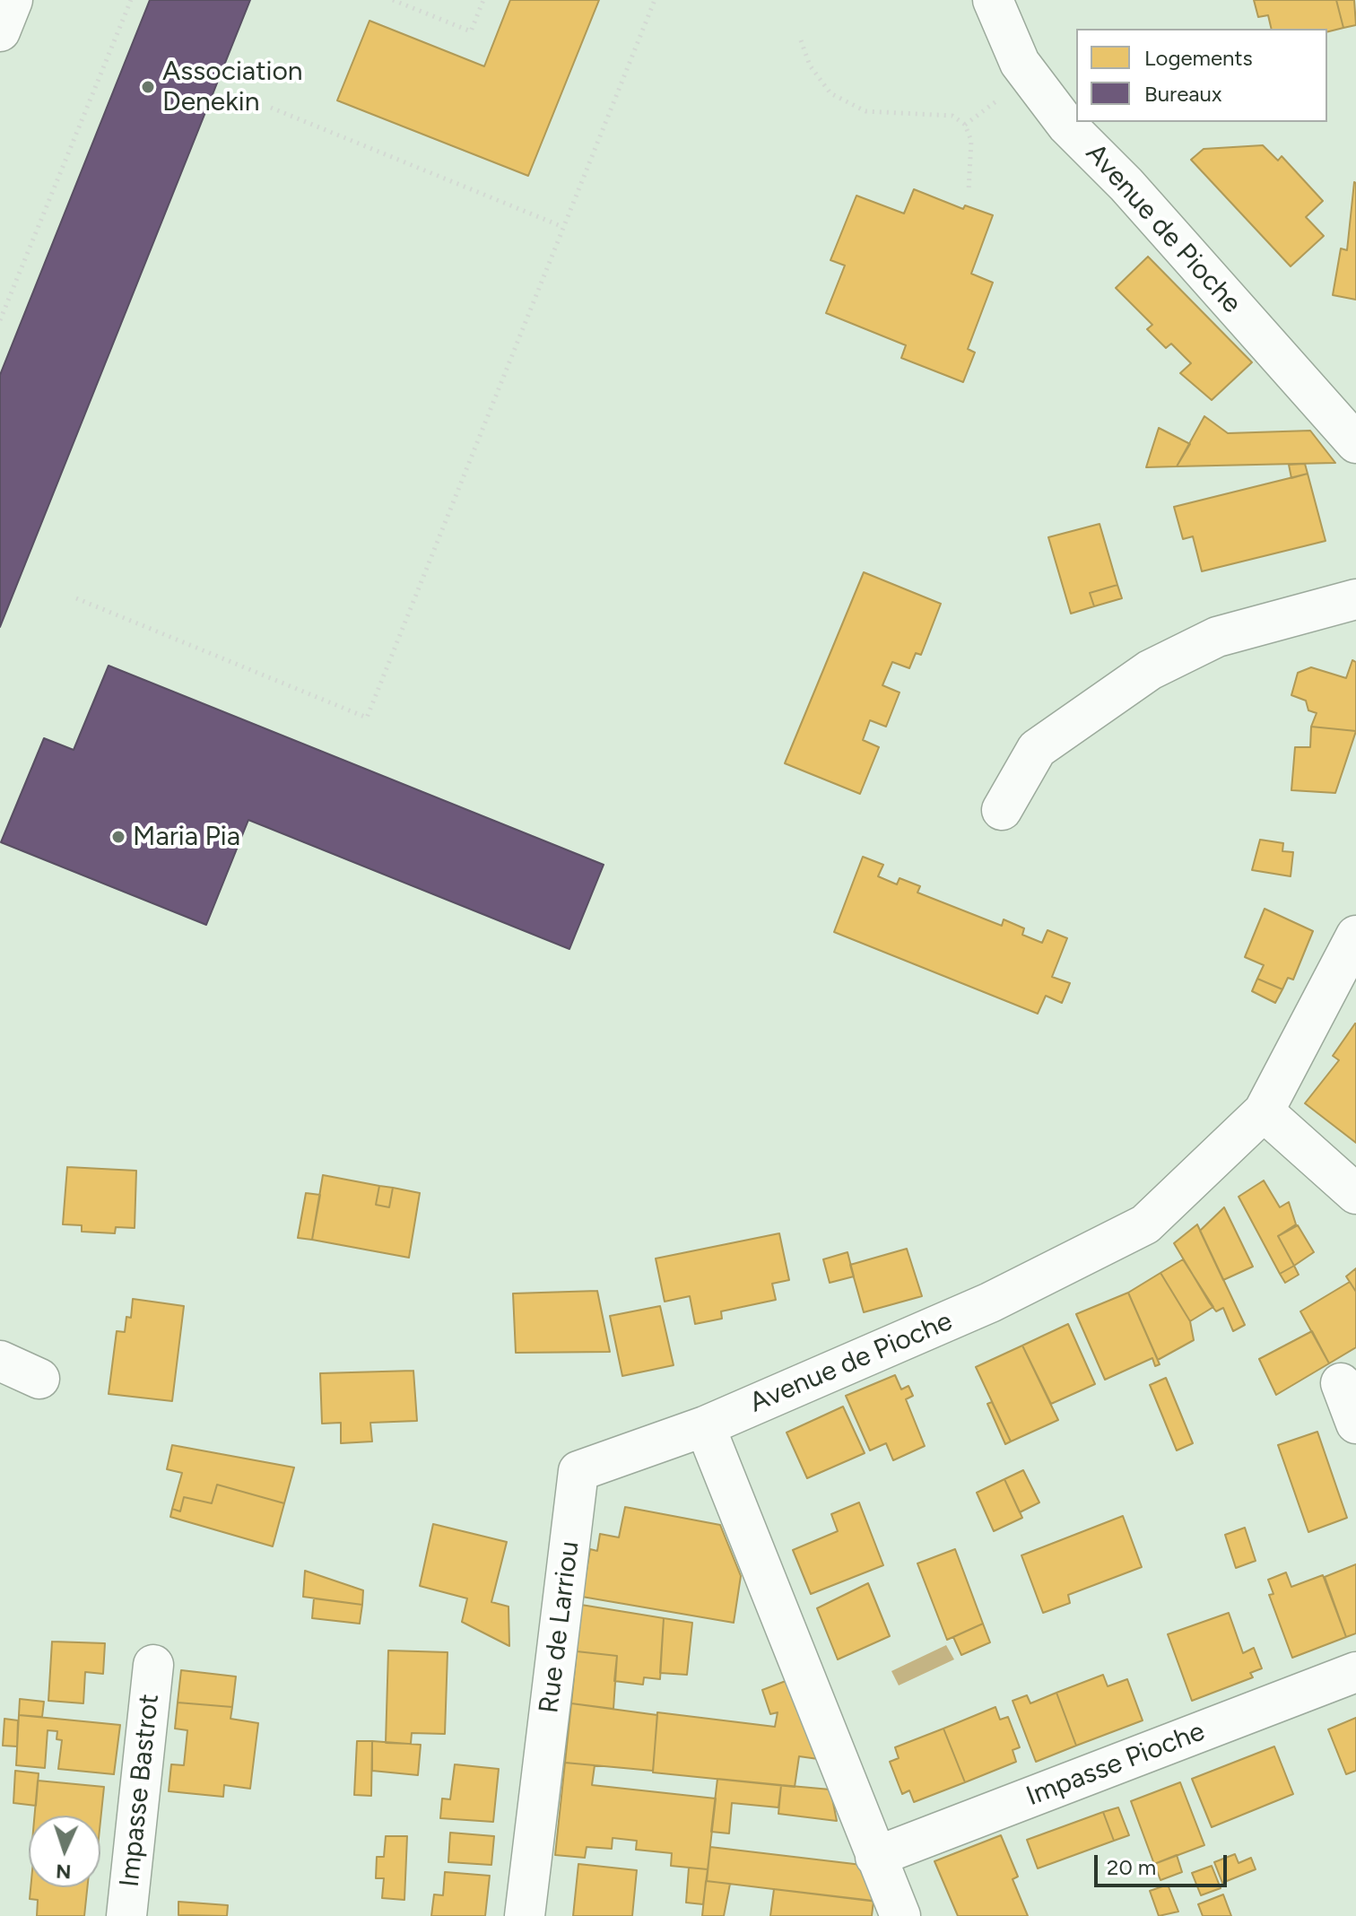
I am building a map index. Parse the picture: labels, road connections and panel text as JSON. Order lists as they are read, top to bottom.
{
  "streets": {
    "street": [
      "Avenue de Pioche",
      "Rue de Larriou",
      "Impasse Pioche",
      "Impasse Bastrot"
    ]
  },
  "crossings": [
    ["Avenue de Pioche", "Rue de Larriou"]
  ],
  "places": ["Association Denekin", "Maria Pia"],
  "legend": ["Logements", "Bureaux"],
  "scale_bar": "20 m",
  "north": "bottom"
}
